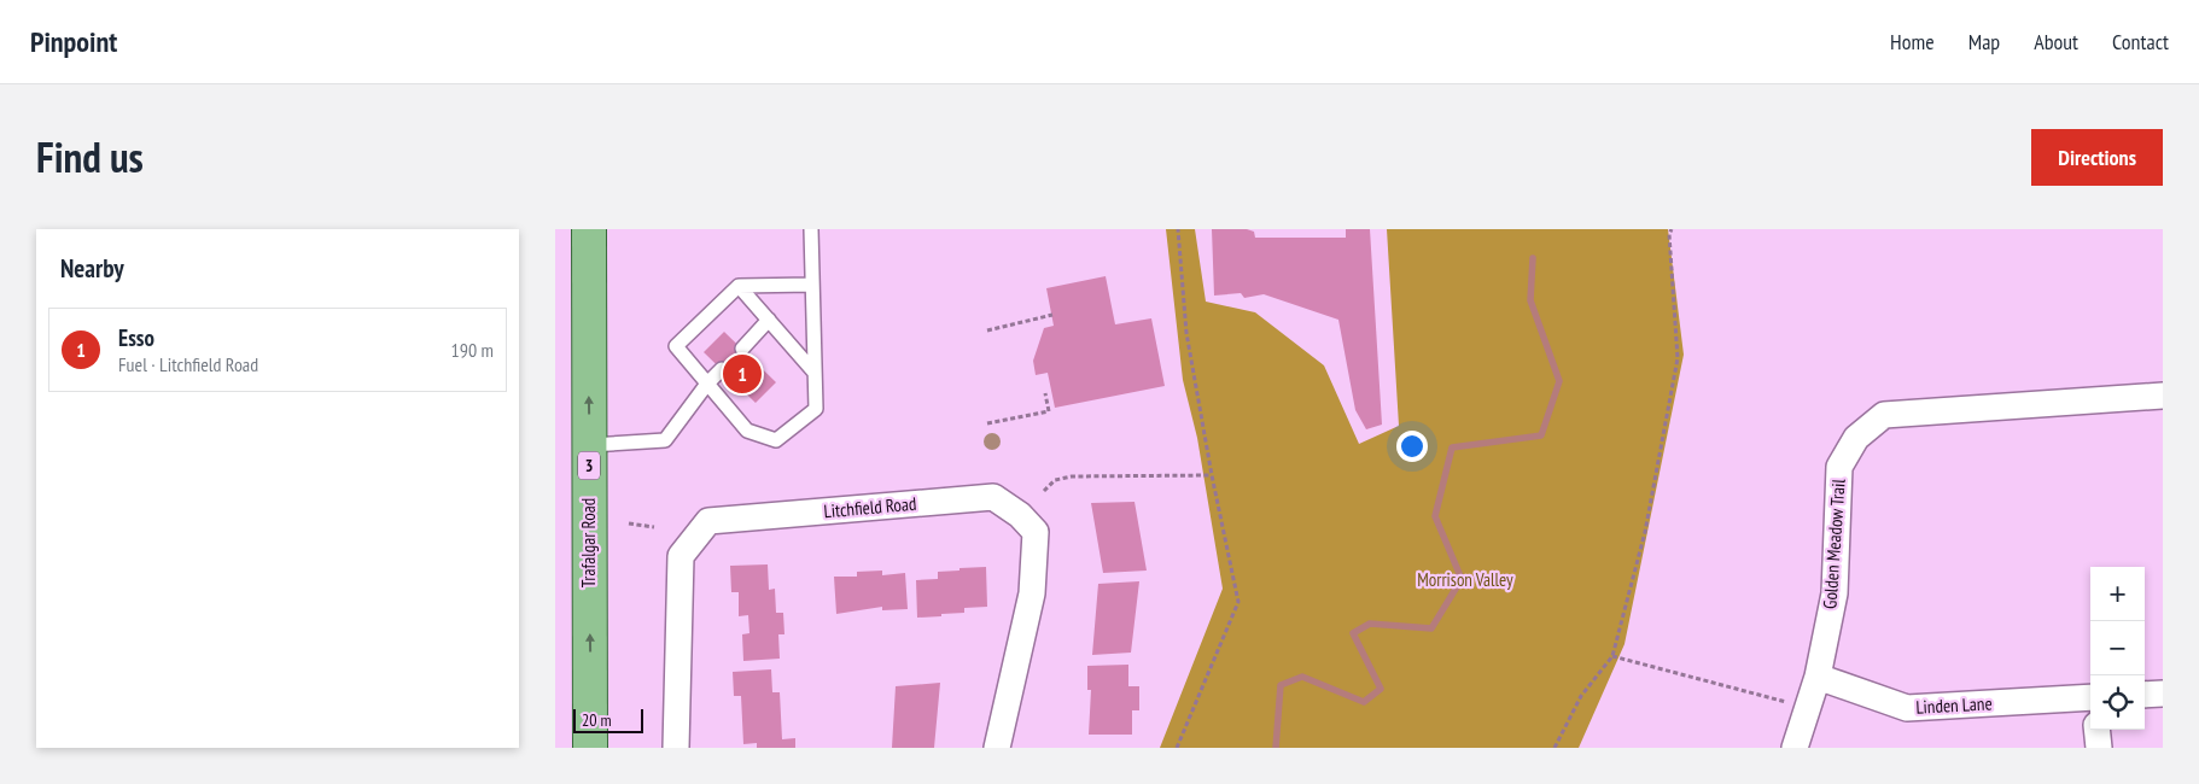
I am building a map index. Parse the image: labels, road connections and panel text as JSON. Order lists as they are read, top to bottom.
{
  "streets": {
    "main road": ["3", "Trafalgar Road"],
    "street": ["Litchfield Road", "Golden Meadow Trail", "Linden Lane"]
  },
  "crossings": [
    ["Golden Meadow Trail", "Linden Lane"]
  ],
  "one_way": ["Trafalgar Road"],
  "parks": ["Morrison Valley"],
  "scale_bar": "20 m",
  "page": {
    "header": "Pinpoint",
    "nav": [
      "Home",
      "Map",
      "About",
      "Contact"
    ],
    "title": "Find us",
    "buttons": "Directions",
    "heading": "Nearby",
    "list": [
      {
        "mark": "1",
        "name": "Esso",
        "note": "Fuel · Litchfield Road",
        "value": "190 m"
      }
    ],
    "pins": "1",
    "map_buttons": ["+", "−"],
    "scale": "20 m"
  }
}
